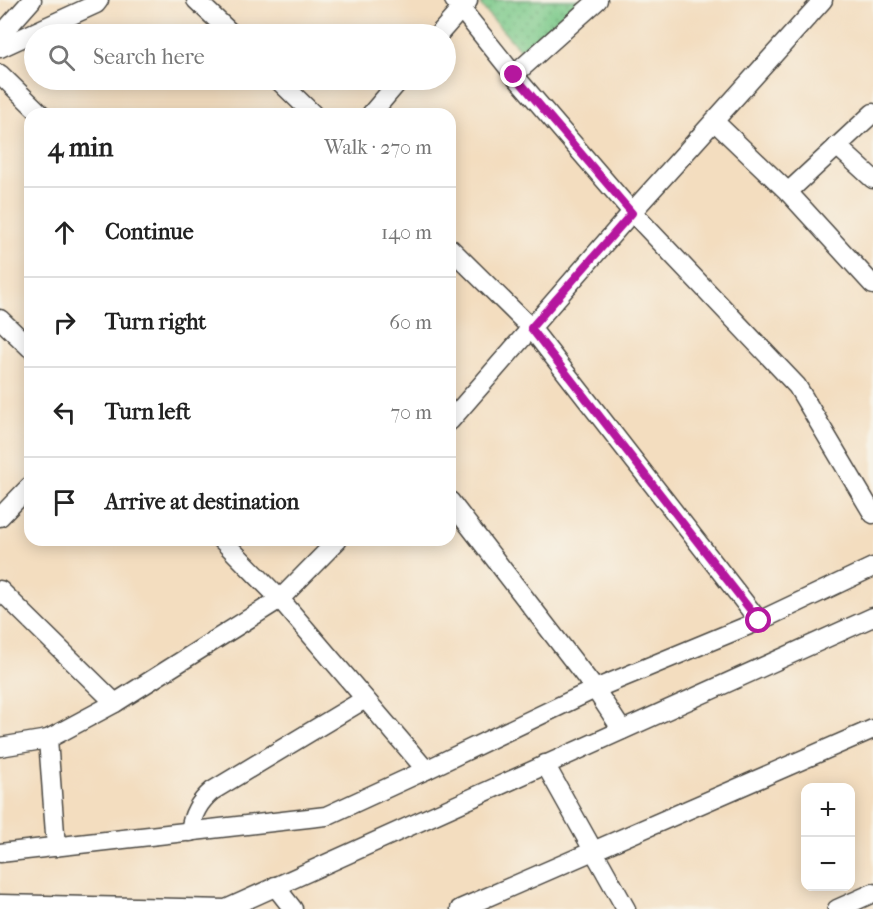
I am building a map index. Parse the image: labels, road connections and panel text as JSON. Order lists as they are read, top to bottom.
{
  "page": {
    "search": "Search here",
    "heading": ["4 min", "Walk · 270 m"],
    "list": [
      ["Continue", "140 m"],
      ["Turn right", "60 m"],
      ["Turn left", "70 m"],
      "Arrive at destination"
    ],
    "map_buttons": ["+", "−"]
  }
}
